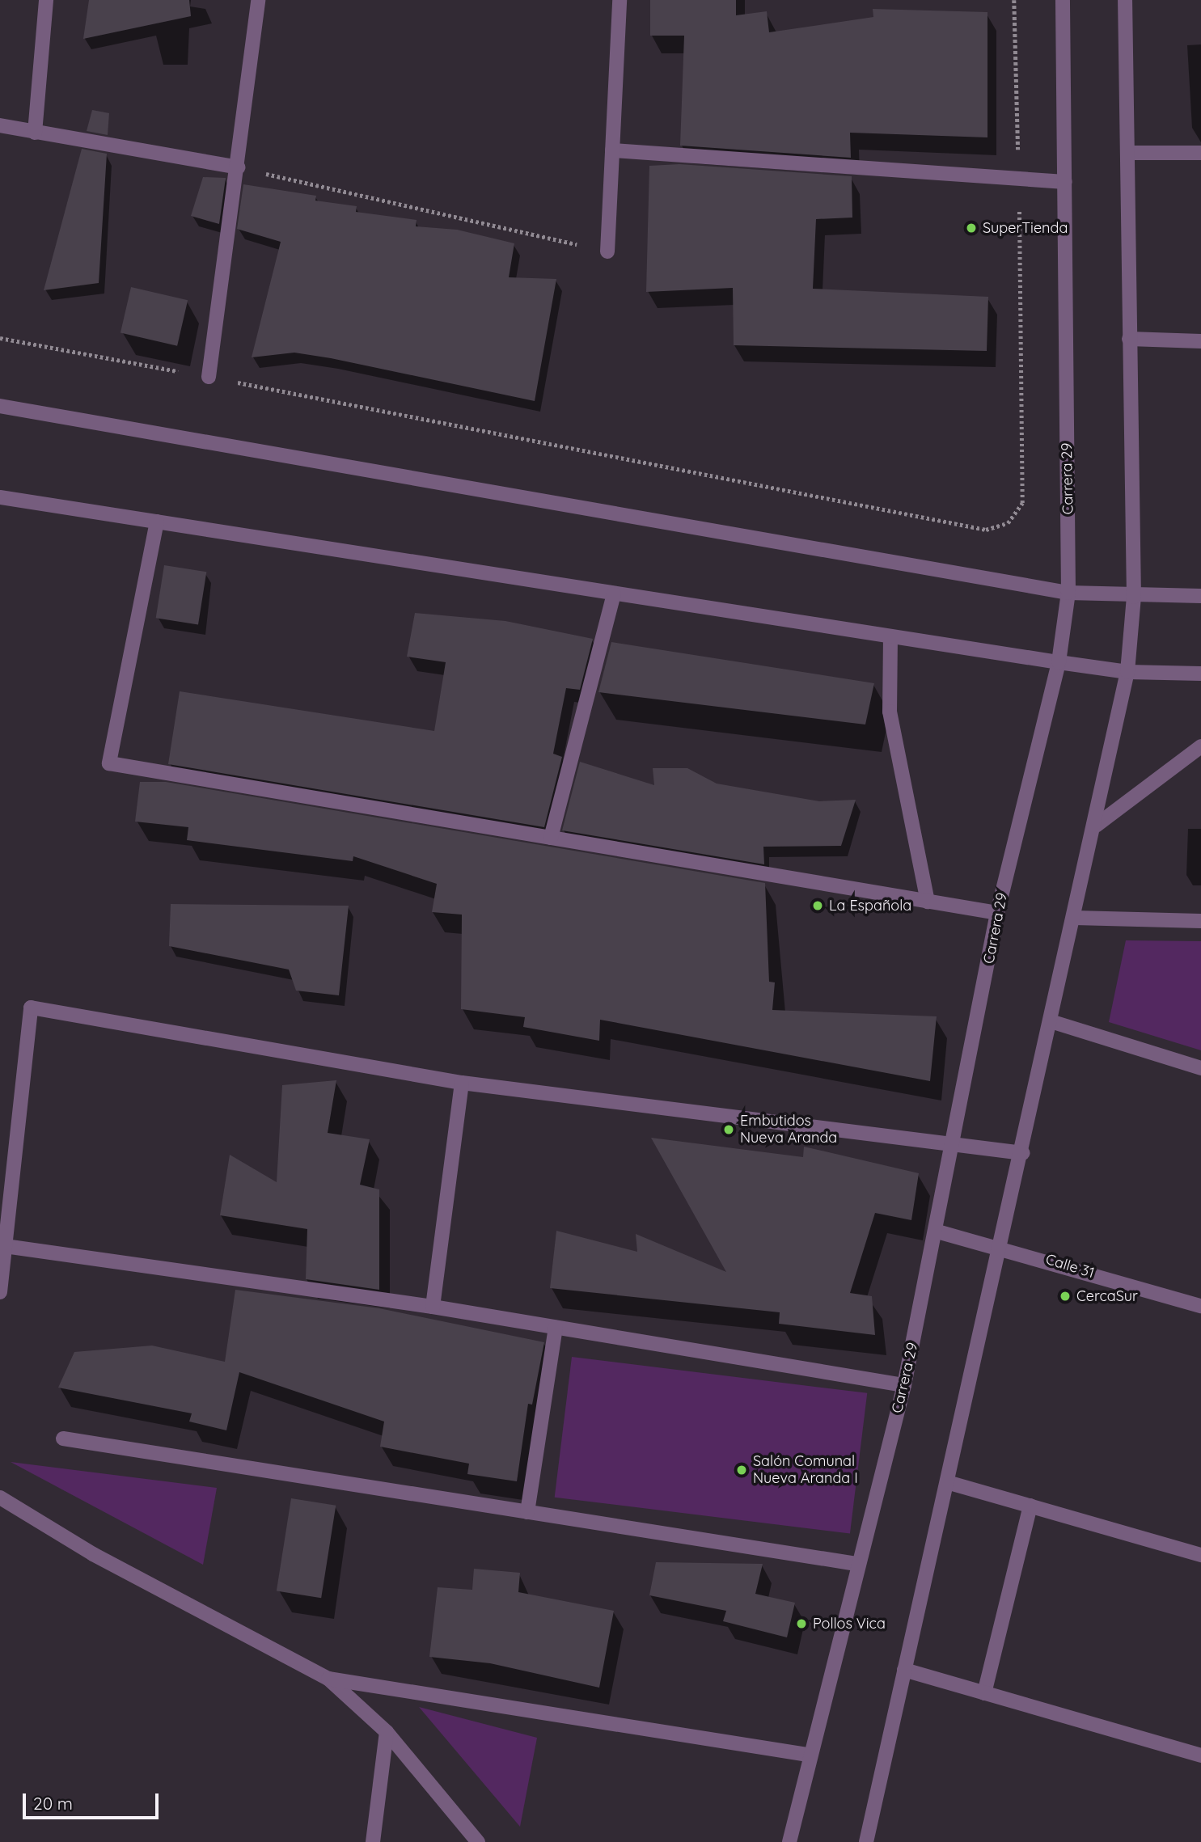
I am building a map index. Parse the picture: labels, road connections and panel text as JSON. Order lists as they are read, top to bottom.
{
  "streets": {
    "street": ["Carrera 29", "Calle 31"]
  },
  "crossings": [
    ["Carrera 29", "Calle 31"]
  ],
  "places": [
    "SuperTienda",
    "La Española",
    "Embutidos Nueva Aranda",
    "CercaSur",
    "Salón Comunal Nueva Aranda I",
    "Pollos Vica"
  ],
  "scale_bar": "20 m"
}
